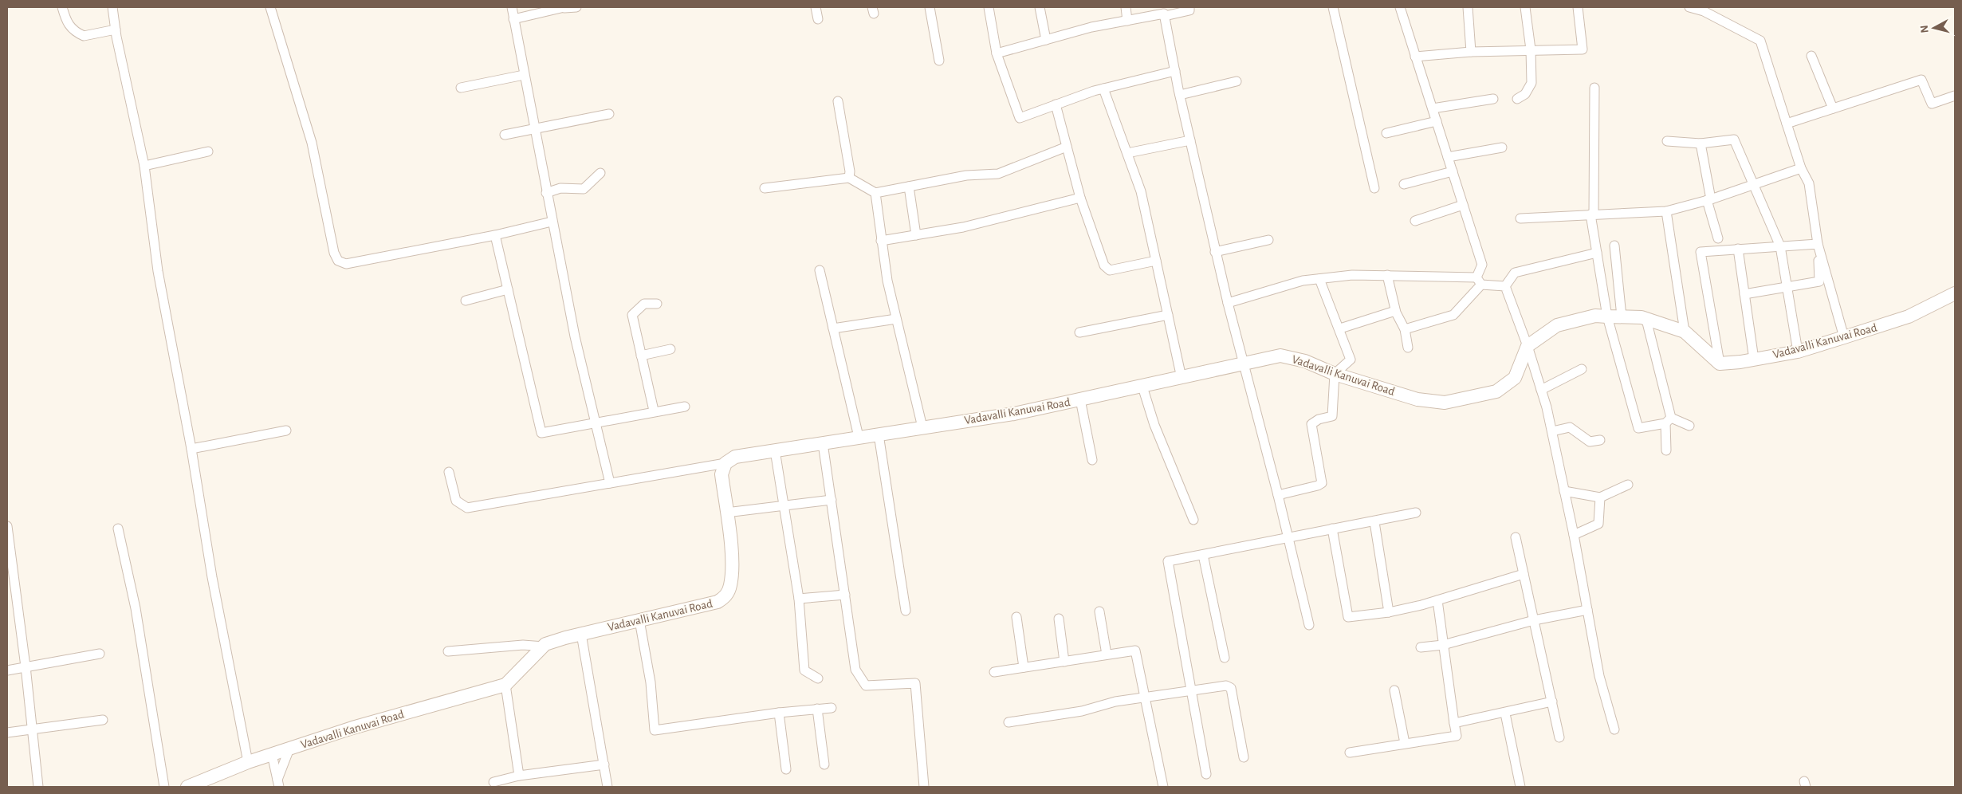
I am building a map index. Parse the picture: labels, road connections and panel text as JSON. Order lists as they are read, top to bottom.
{
  "streets": {
    "street": ["Vadavalli Kanuvai Road"]
  },
  "north": "left"
}
